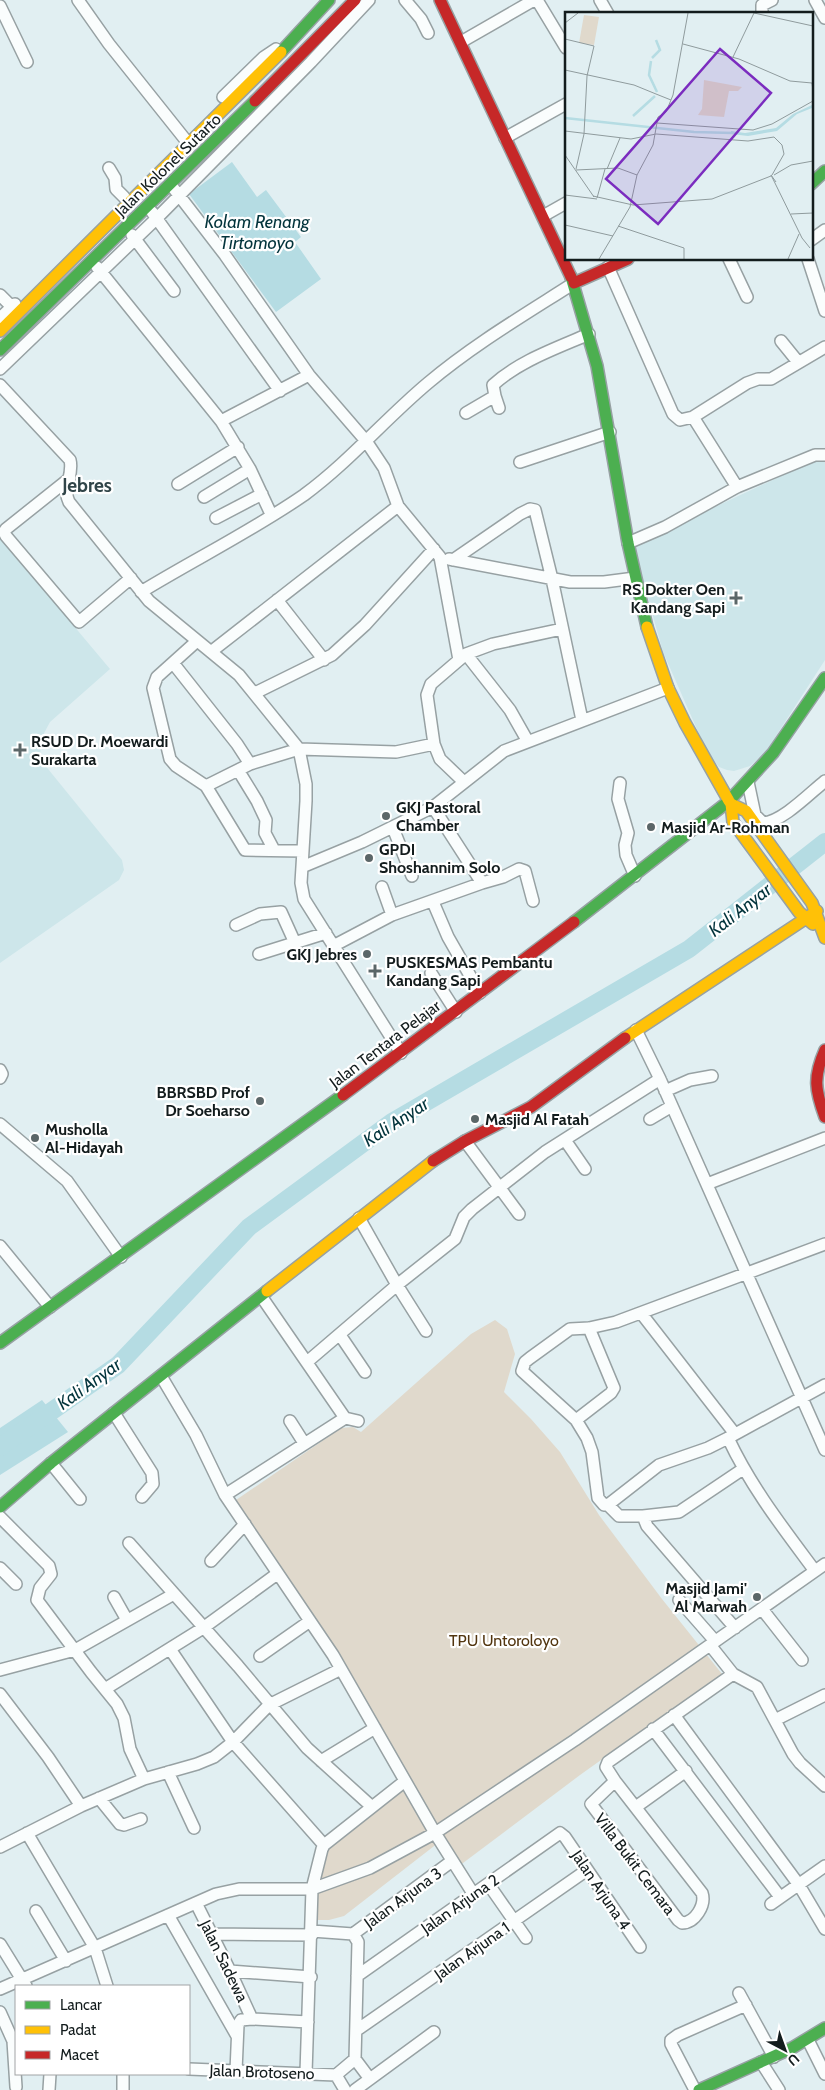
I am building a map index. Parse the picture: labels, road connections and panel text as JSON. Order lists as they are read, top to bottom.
{
  "streets": {
    "main road": ["Jalan Kolonel Sutarto", "Jalan Tentara Pelajar"],
    "street": [
      "Villa Bukit Cemara",
      "Jalan Arjuna 4",
      "Jalan Arjuna 3",
      "Jalan Arjuna 2",
      "Jalan Arjuna 1",
      "Jalan Sadewa",
      "Jalan Brotoseno"
    ]
  },
  "crossings": [
    ["Jalan Arjuna 4", "Jalan Arjuna 2"],
    ["Jalan Arjuna 4", "Jalan Arjuna 1"]
  ],
  "districts": ["Jebres"],
  "water": ["Kolam Renang Tirtomoyo", "Kali Anyar"],
  "parks": ["TPU Untoroloyo"],
  "places": {
    "health": ["RS Dokter Oen Kandang Sapi", "RSUD Dr. Moewardi Surakarta", "PUSKESMAS Pembantu Kandang Sapi"],
    "other": [
      "GKJ Pastoral Chamber",
      "Masjid Ar-Rohman",
      "GPDI Shoshannim Solo",
      "GKJ Jebres",
      "BBRSBD Prof Dr Soeharso",
      "Masjid Al Fatah",
      "Musholla Al-Hidayah",
      "Masjid Jami' Al Marwah"
    ]
  },
  "legend": ["Lancar", "Padat", "Macet"],
  "north": "bottom right"
}
